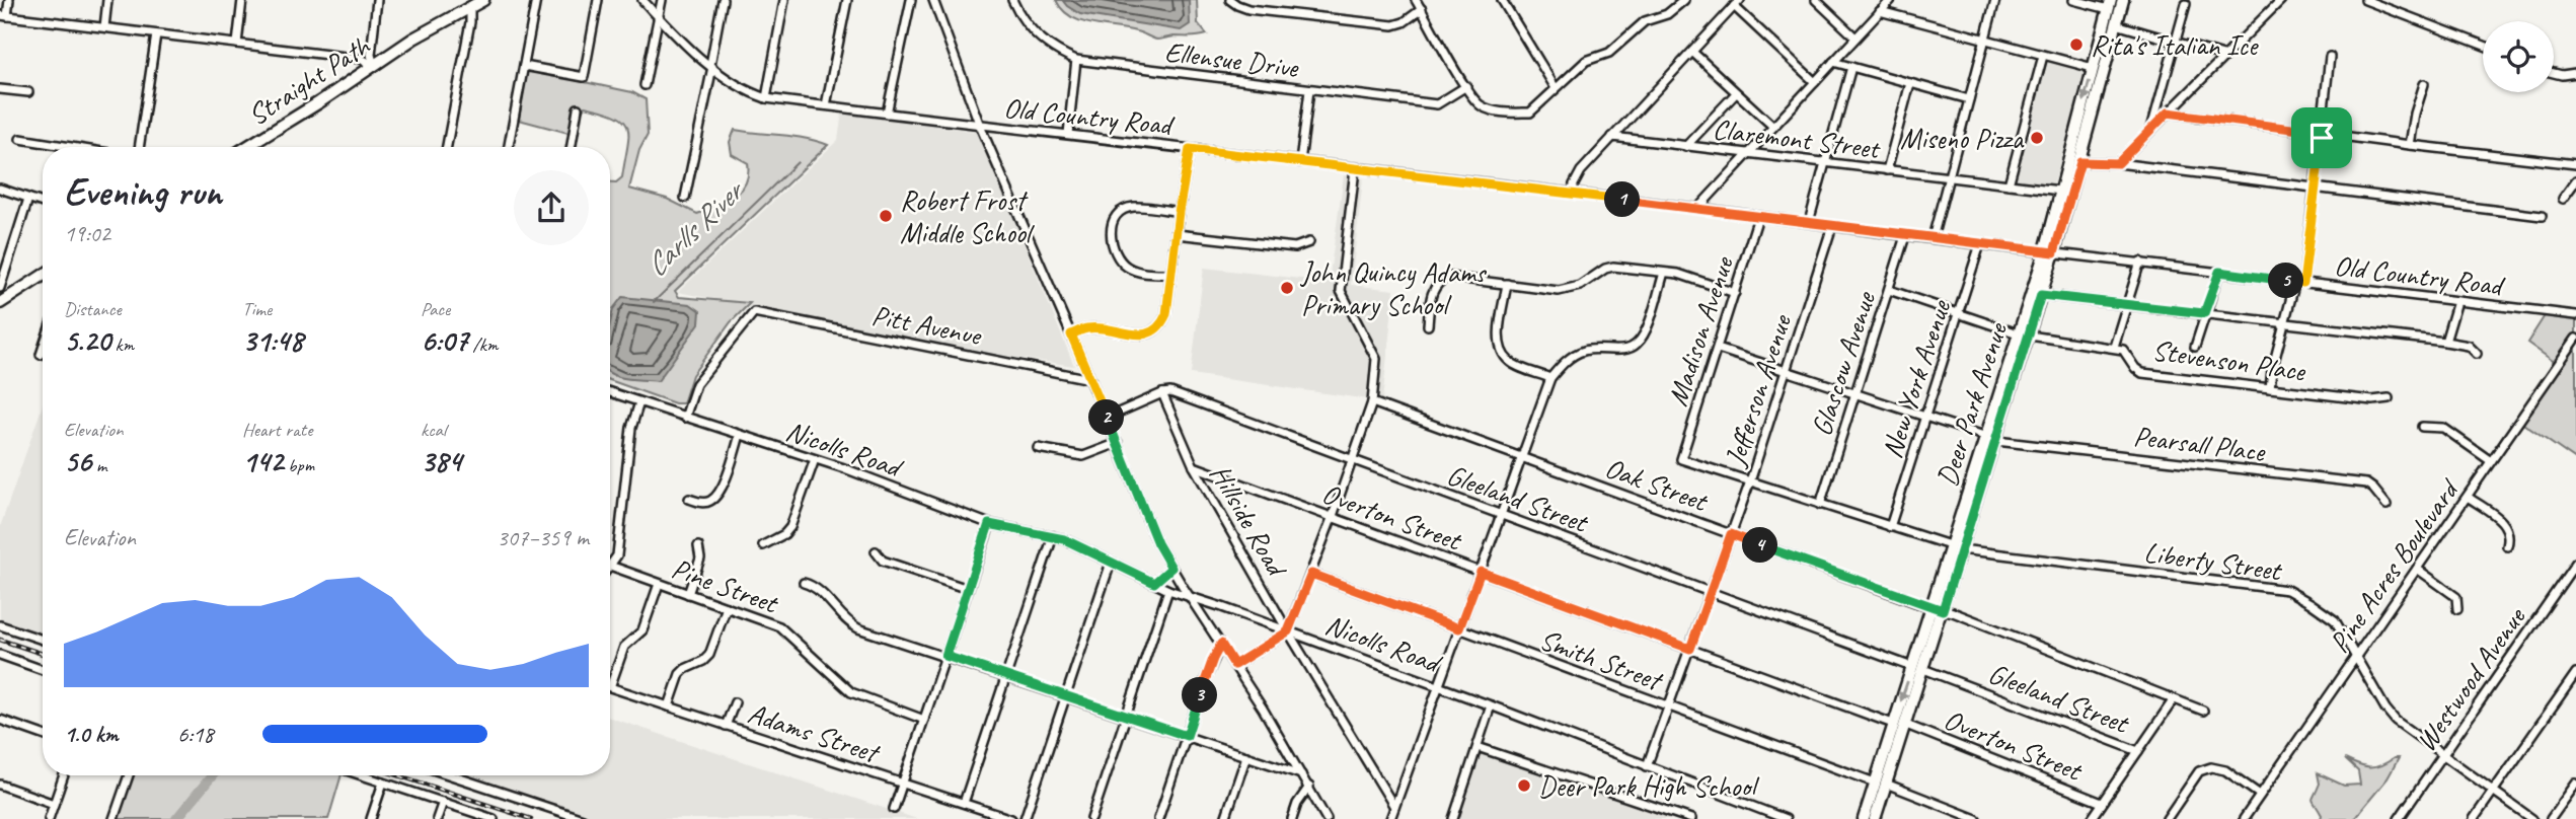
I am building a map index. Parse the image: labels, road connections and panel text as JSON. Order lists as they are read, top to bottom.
{
  "streets": {
    "main road": ["Straight Path", "Deer Park Avenue"],
    "street": [
      "Ellensue Drive",
      "Old Country Road",
      "Claremont Street",
      "Pitt Avenue",
      "Madison Avenue",
      "Stevenson Place",
      "Glascow Avenue",
      "New York Avenue",
      "Jefferson Avenue",
      "Pearsall Place",
      "Nicolls Road",
      "Oak Street",
      "Gleeland Street",
      "Overton Street",
      "Hillside Road",
      "Liberty Street",
      "Pine Acres Boulevard",
      "Pine Street",
      "Smith Street",
      "Westwood Avenue",
      "Adams Street"
    ]
  },
  "crossings": [
    ["Old Country Road", "Madison Avenue"],
    ["Old Country Road", "Glascow Avenue"],
    ["Old Country Road", "New York Avenue"],
    ["Old Country Road", "Jefferson Avenue"],
    ["Old Country Road", "Deer Park Avenue"],
    ["Claremont Street", "Deer Park Avenue"],
    ["Pitt Avenue", "Nicolls Road"],
    ["Madison Avenue", "Jefferson Avenue"],
    ["Stevenson Place", "Glascow Avenue"],
    ["Stevenson Place", "New York Avenue"],
    ["Stevenson Place", "Deer Park Avenue"],
    ["Jefferson Avenue", "Nicolls Road"],
    ["Jefferson Avenue", "Oak Street"],
    ["Jefferson Avenue", "Gleeland Street"],
    ["Jefferson Avenue", "Overton Street"],
    ["Jefferson Avenue", "Smith Street"],
    ["Deer Park Avenue", "Pearsall Place"],
    ["Deer Park Avenue", "Oak Street"],
    ["Deer Park Avenue", "Gleeland Street"],
    ["Deer Park Avenue", "Overton Street"],
    ["Deer Park Avenue", "Liberty Street"],
    ["Deer Park Avenue", "Smith Street"],
    ["Nicolls Road", "Hillside Road"],
    ["Gleeland Street", "Hillside Road"],
    ["Overton Street", "Hillside Road"],
    ["Liberty Street", "Pine Acres Boulevard"],
    ["Liberty Street", "Westwood Avenue"]
  ],
  "water": ["Carlls River"],
  "places": [
    "Rita's Italian Ice",
    "Miseno Pizza",
    "Robert Frost Middle School",
    "John Quincy Adams Primary School",
    "Deer Park High School"
  ],
  "page": {
    "heading": ["Evening run", "19:02"],
    "pins": [
      "1",
      "5",
      "2",
      "4",
      "3"
    ],
    "stats": [
      ["Distance", "5.20 km"],
      ["Time", "31:48"],
      ["Pace", "6:07 /km"],
      ["Elevation", "56 m"],
      ["Heart rate", "142 bpm"],
      ["kcal", "384"]
    ],
    "chart": ["Elevation", "307–359 m"],
    "list": [
      {
        "name": "1.0 km",
        "note": "6:18"
      }
    ]
  }
}
